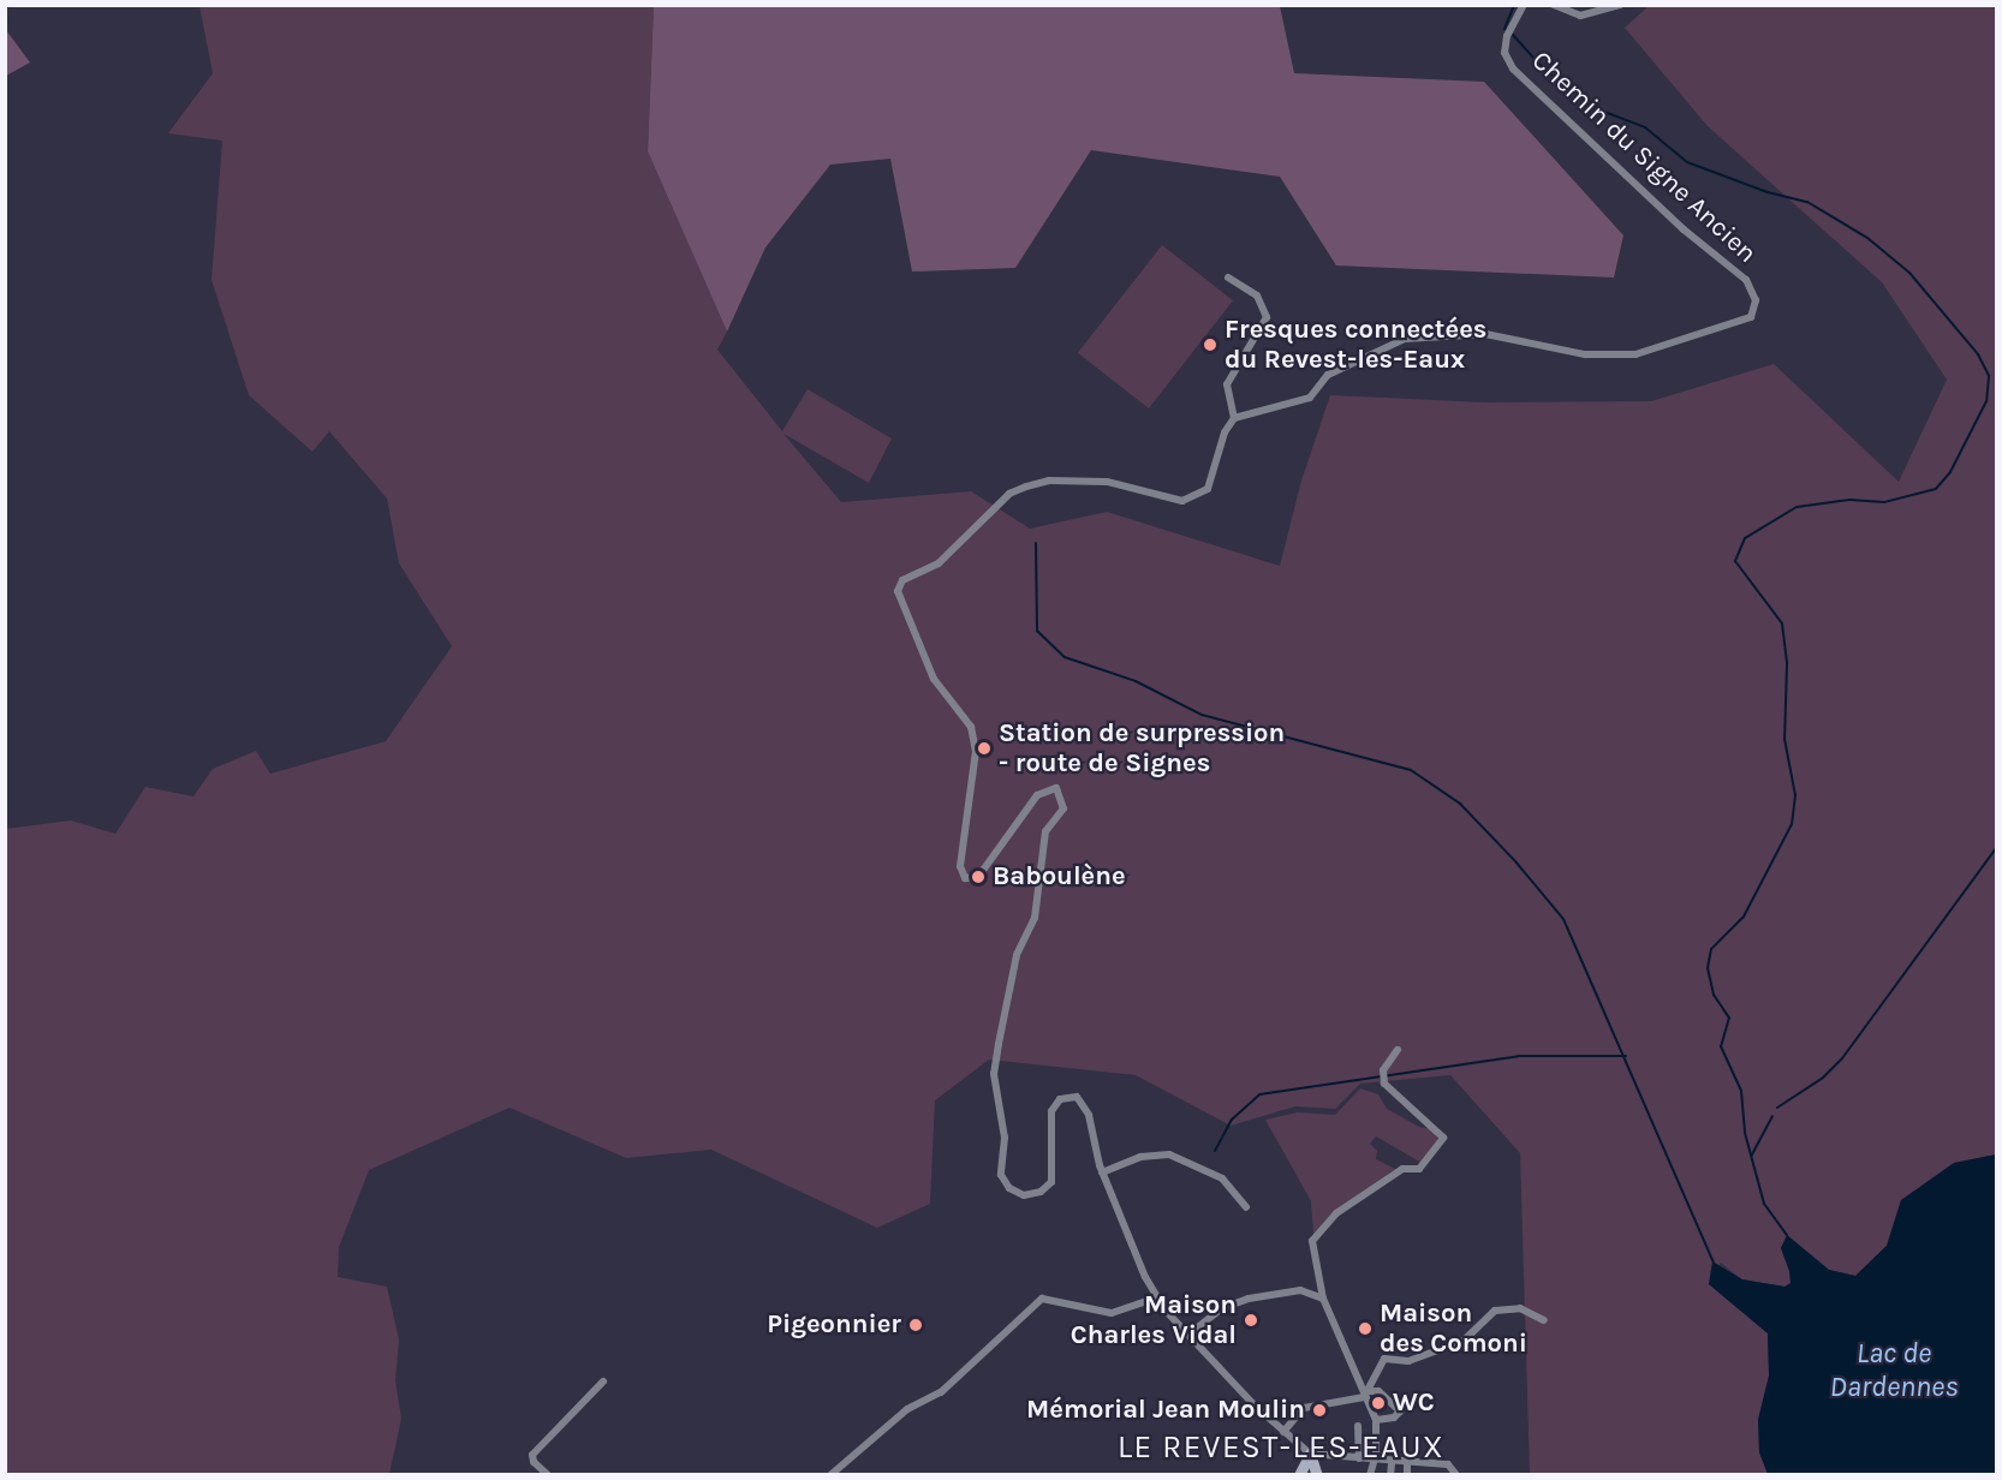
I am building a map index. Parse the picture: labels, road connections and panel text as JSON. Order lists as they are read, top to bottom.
{
  "streets": {
    "street": ["Chemin du Signe Ancien"]
  },
  "districts": ["LE REVEST-LES-EAUX"],
  "water": ["Lac de Dardennes"],
  "places": [
    "Fresques connectées du Revest-les-Eaux",
    "Station de surpression - route de Signes",
    "Baboulène",
    "Maison Charles Vidal",
    "Pigeonnier",
    "Maison des Comoni",
    "WC",
    "Mémorial Jean Moulin"
  ]
}
